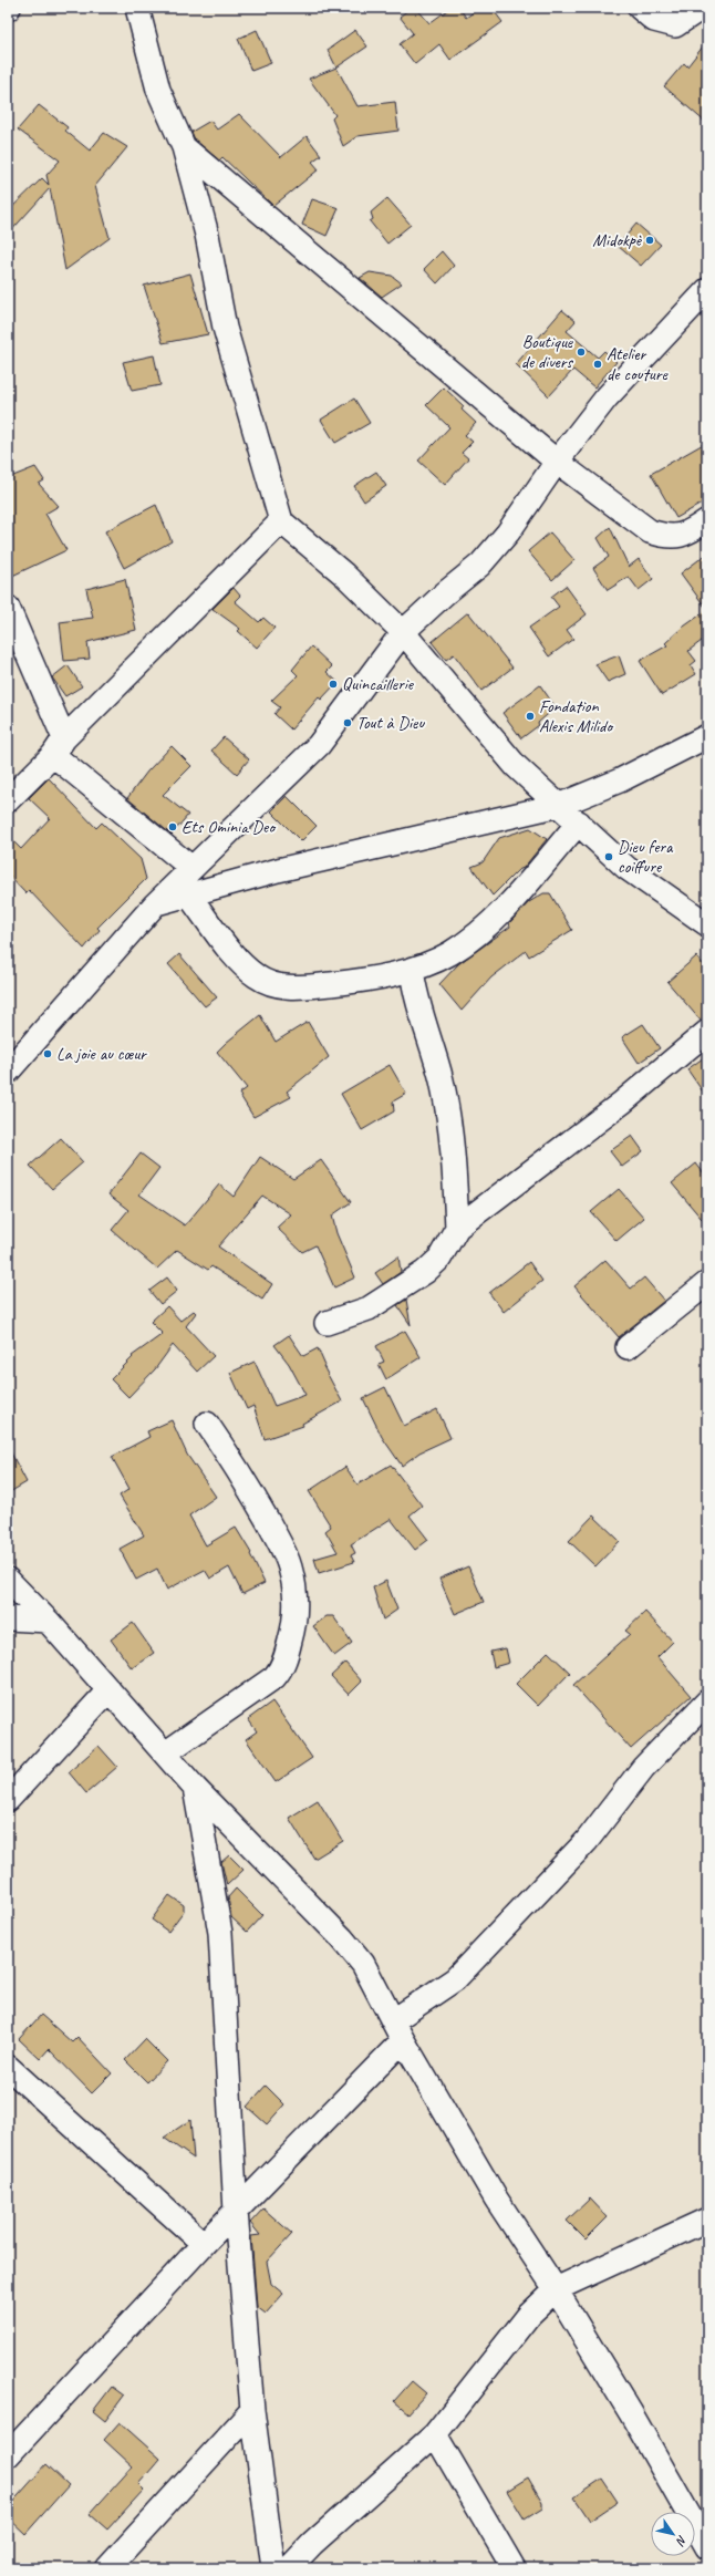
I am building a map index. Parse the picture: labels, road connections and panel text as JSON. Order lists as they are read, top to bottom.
{
  "places": [
    "Midokpè",
    "Boutique de divers",
    "Atelier de couture",
    "Quincaillerie",
    "Fondation Alexis Milido",
    "Tout à Dieu",
    "Ets Ominia Deo",
    "Dieu fera coiffure",
    "La joie au cœur"
  ],
  "north": "bottom right"
}
